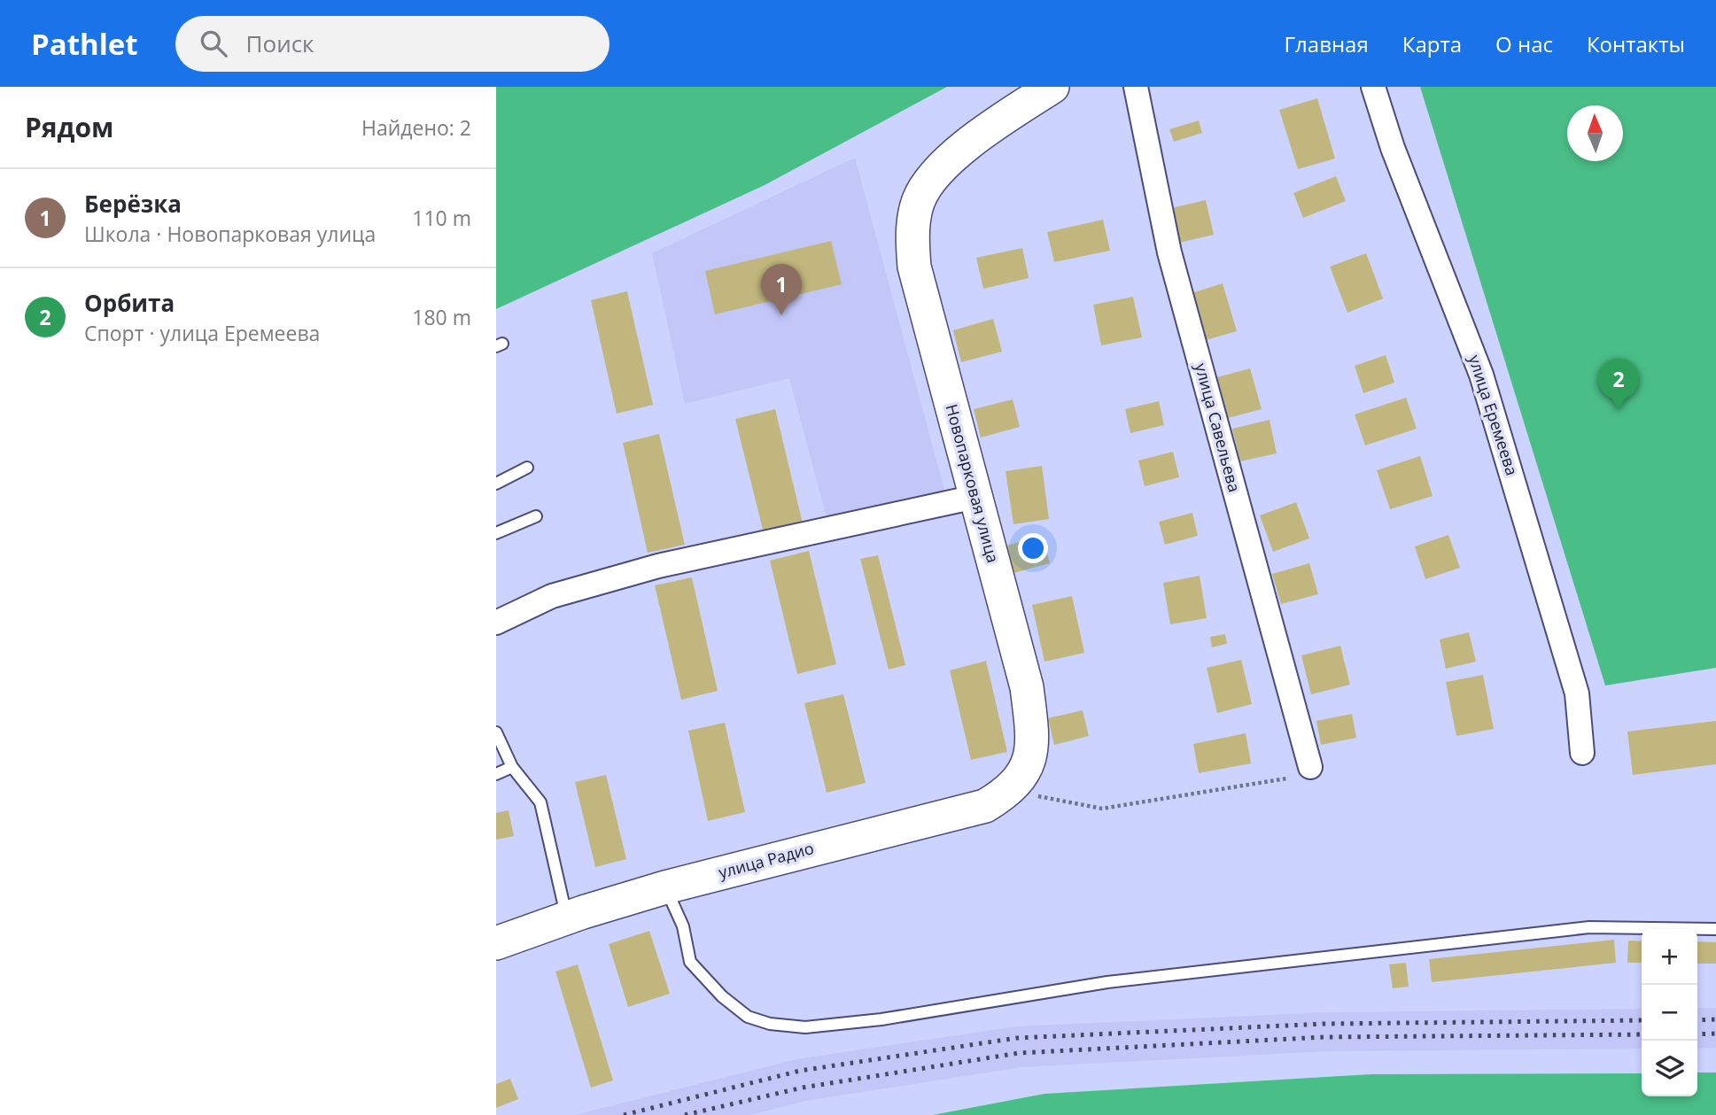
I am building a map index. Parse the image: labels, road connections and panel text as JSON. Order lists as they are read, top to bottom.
{
  "streets": {
    "street": [
      "улица Еремеева",
      "улица Савельева",
      "Новопарковая улица",
      "улица Радио"
    ]
  },
  "crossings": [
    ["Новопарковая улица", "улица Радио"]
  ],
  "north": "top",
  "page": {
    "header": "Pathlet",
    "search": "Поиск",
    "nav": [
      "Главная",
      "Карта",
      "О нас",
      "Контакты"
    ],
    "heading": ["Рядом", "Найдено: 2"],
    "list": [
      {
        "mark": "1",
        "name": "Берёзка",
        "note": "Школа · Новопарковая улица",
        "value": "110 m"
      },
      {
        "mark": "2",
        "name": "Орбита",
        "note": "Спорт · улица Еремеева",
        "value": "180 m"
      }
    ],
    "pins": ["1", "2"],
    "map_buttons": ["+", "−"]
  }
}
